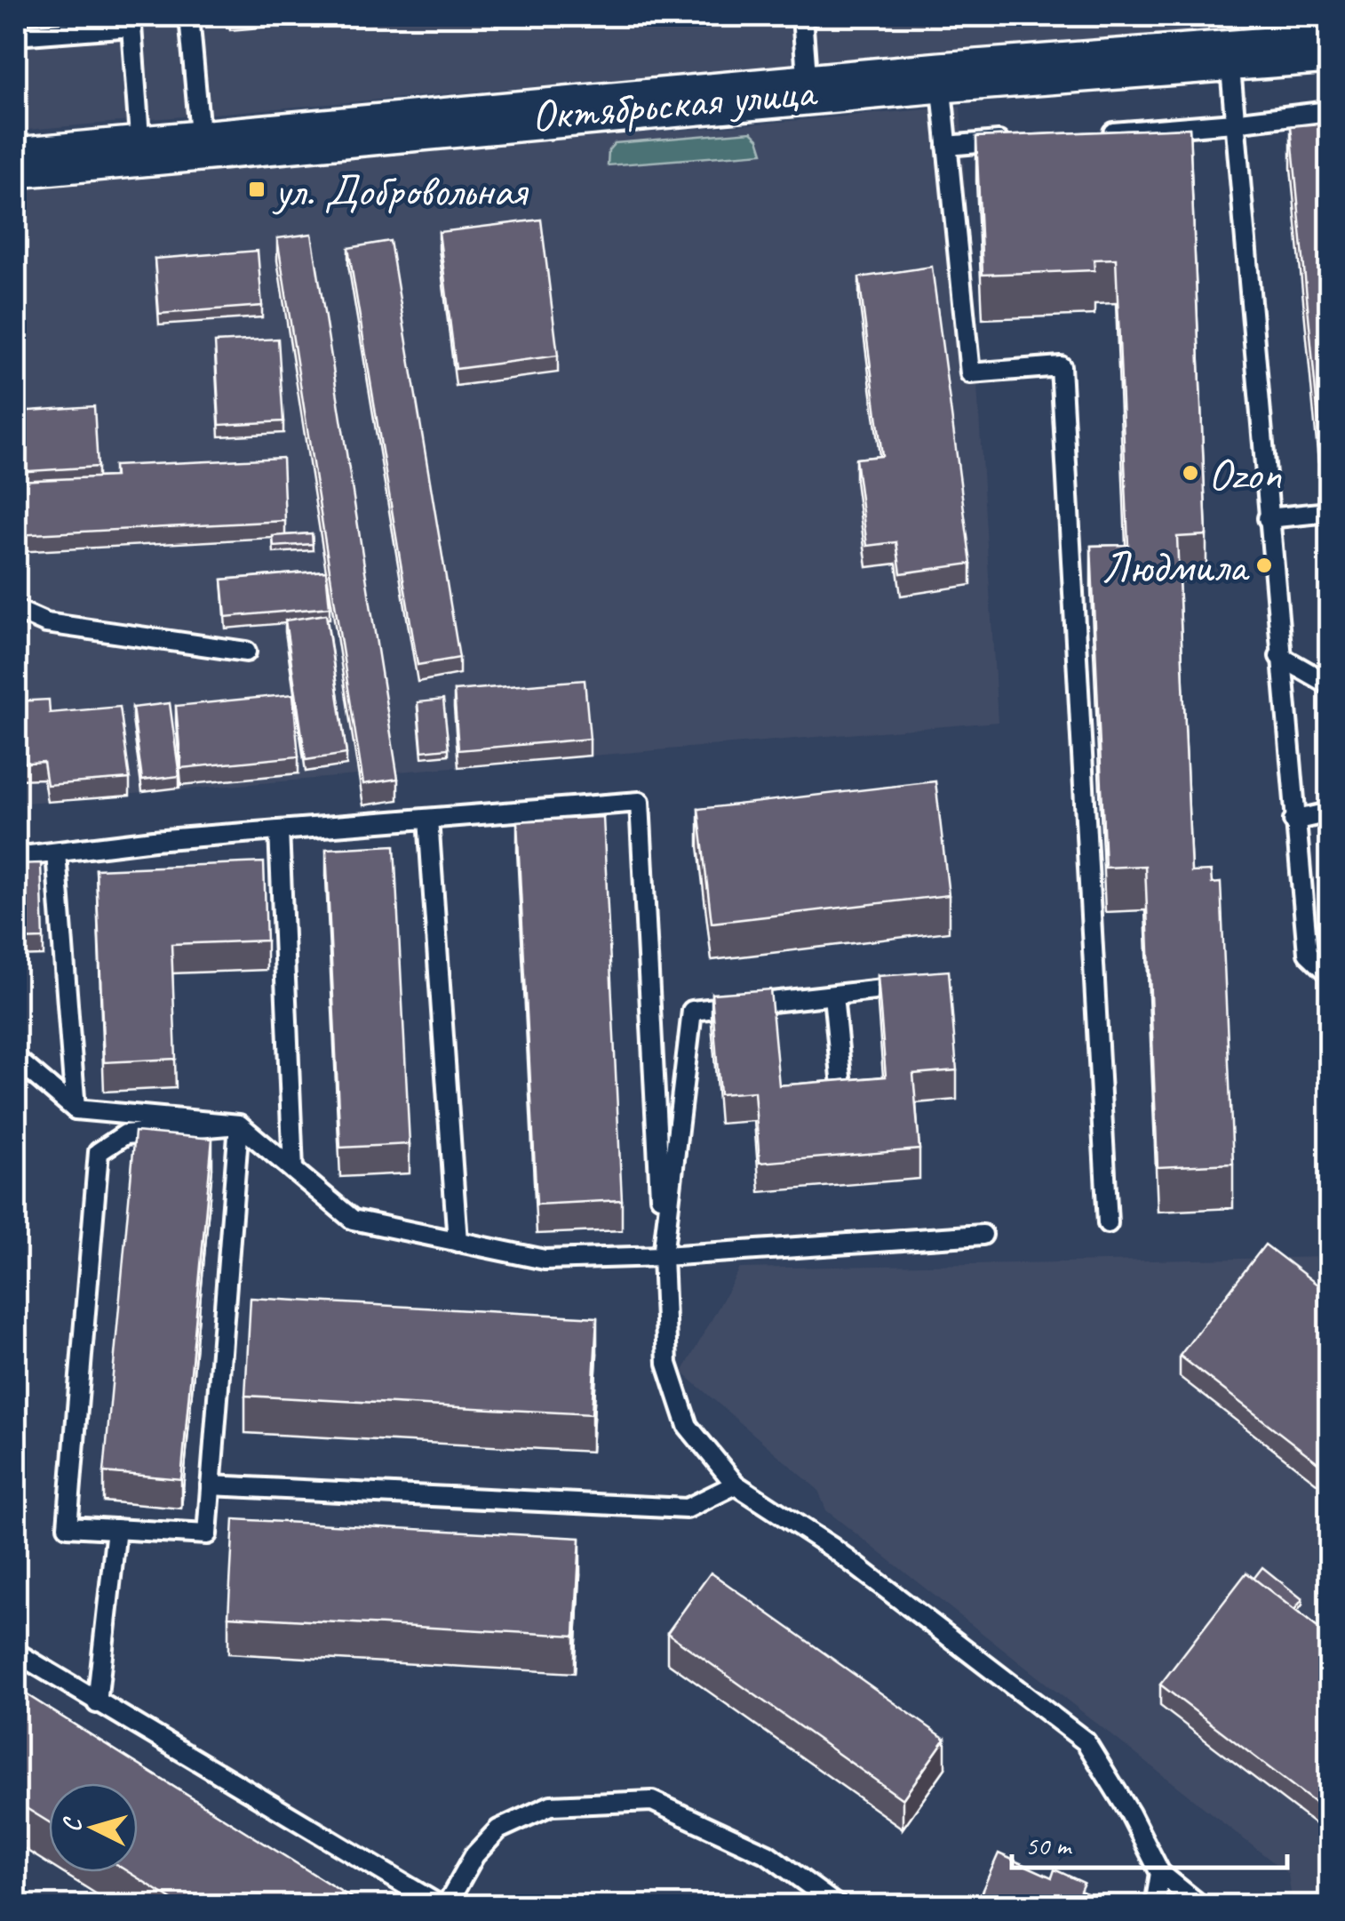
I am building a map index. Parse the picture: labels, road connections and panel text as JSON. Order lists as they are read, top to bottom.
{
  "streets": {
    "main road": ["Октябрьская улица"]
  },
  "places": {
    "transit": ["ул. Добровольная"],
    "other": ["Ozon", "Людмила"]
  },
  "scale_bar": "50 m",
  "north": "left"
}
